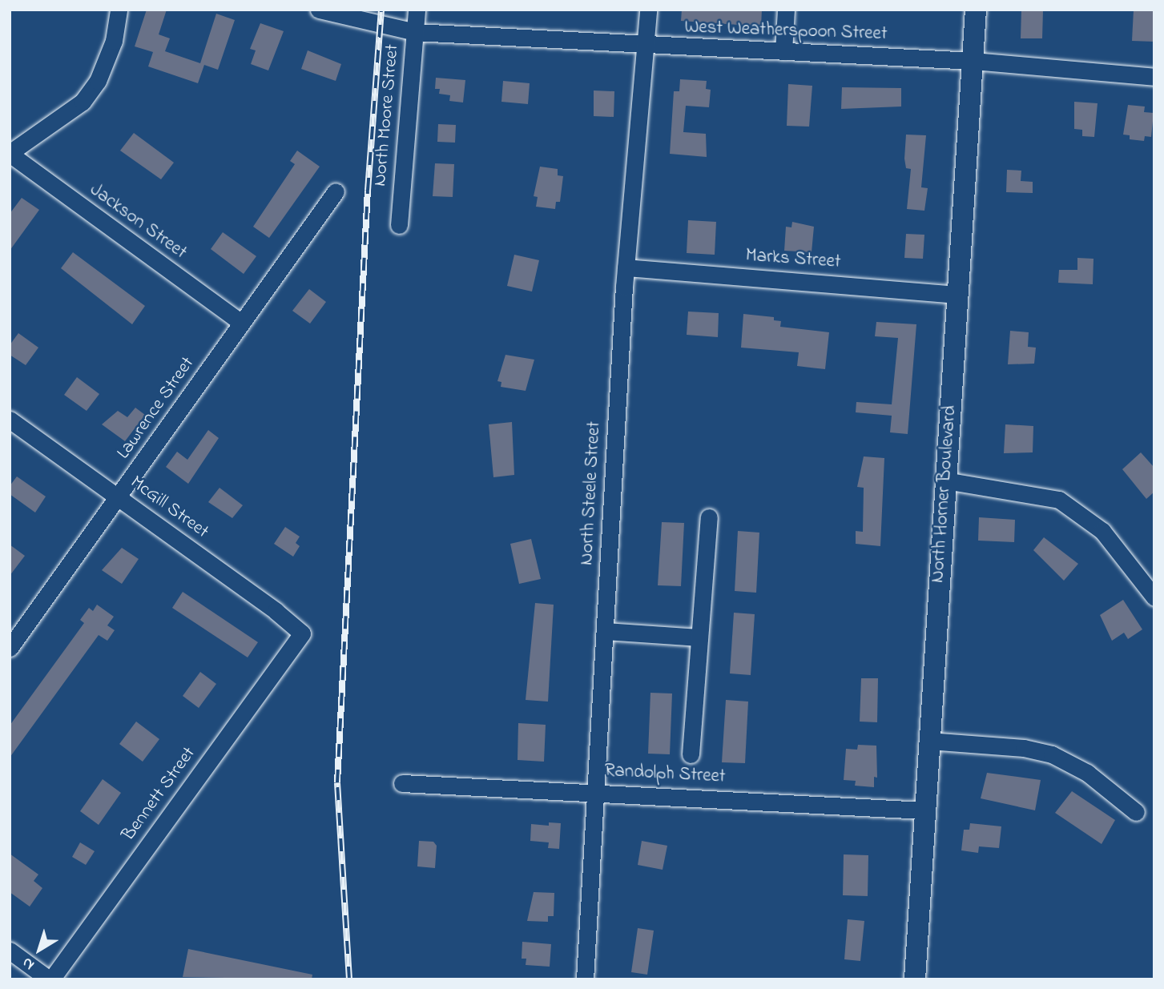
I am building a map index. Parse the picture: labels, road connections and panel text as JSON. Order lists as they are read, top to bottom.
{
  "streets": {
    "main road": ["North Horner Boulevard"],
    "street": [
      "West Weatherspoon Street",
      "North Moore Street",
      "Jackson Street",
      "Marks Street",
      "Lawrence Street",
      "North Steele Street",
      "McGill Street",
      "Randolph Street",
      "Bennett Street"
    ]
  },
  "crossings": [
    ["West Weatherspoon Street", "North Moore Street"],
    ["West Weatherspoon Street", "North Steele Street"],
    ["West Weatherspoon Street", "North Horner Boulevard"],
    ["Jackson Street", "Lawrence Street"],
    ["Marks Street", "North Steele Street"],
    ["Marks Street", "North Horner Boulevard"],
    ["Lawrence Street", "McGill Street"],
    ["North Steele Street", "Randolph Street"],
    ["North Horner Boulevard", "Randolph Street"],
    ["McGill Street", "Bennett Street"]
  ],
  "north": "bottom left"
}
